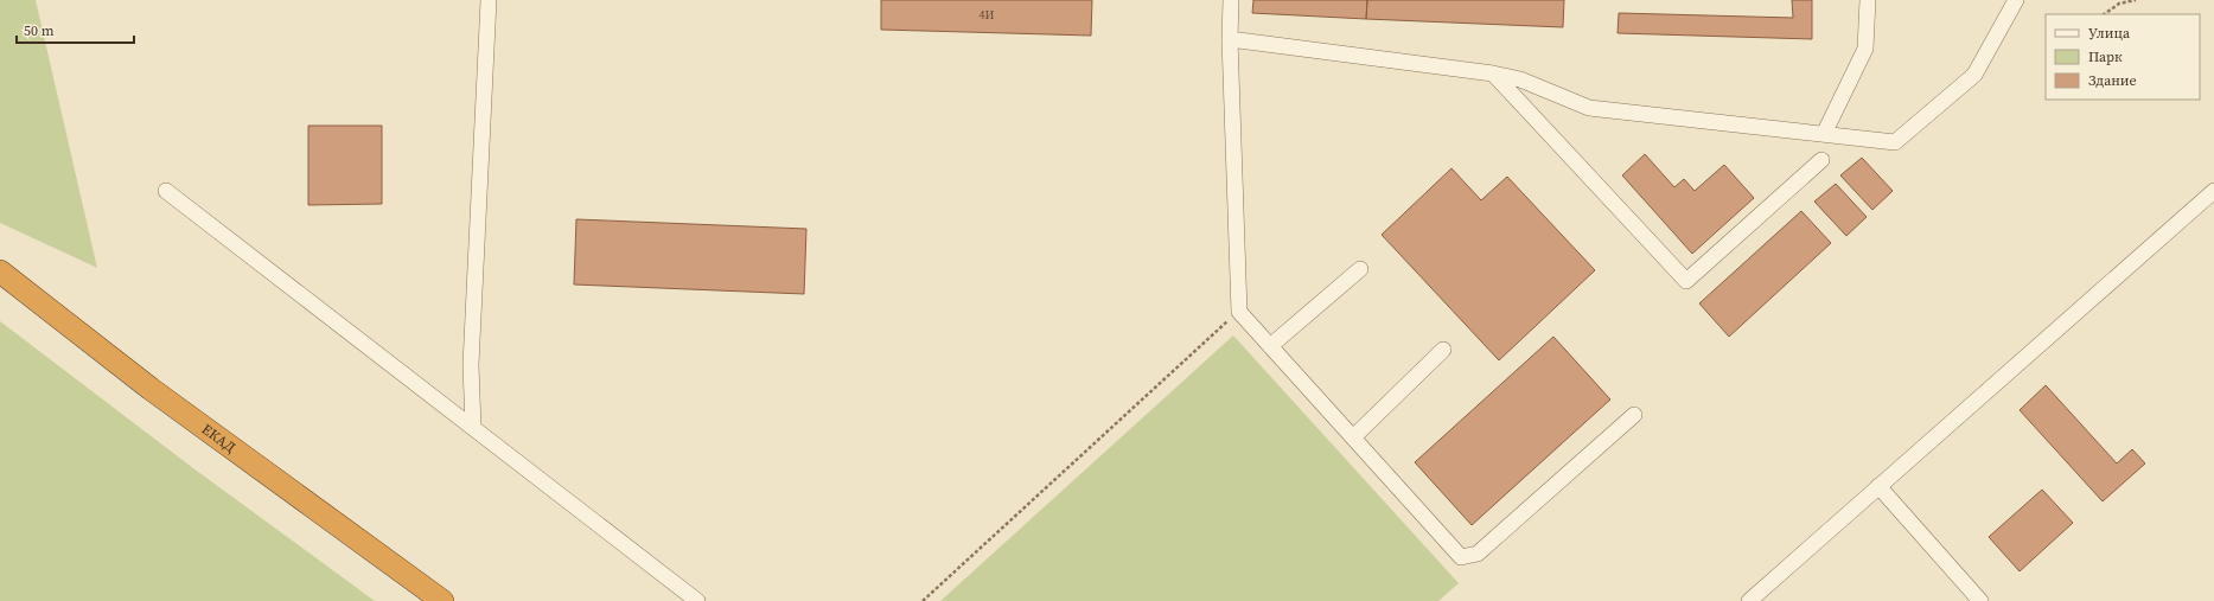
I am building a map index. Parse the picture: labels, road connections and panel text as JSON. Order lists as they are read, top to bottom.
{
  "streets": {
    "highway": ["ЕКАД"]
  },
  "house_numbers": ["4И"],
  "legend": ["Улица", "Парк", "Здание"],
  "scale_bar": "50 m"
}
